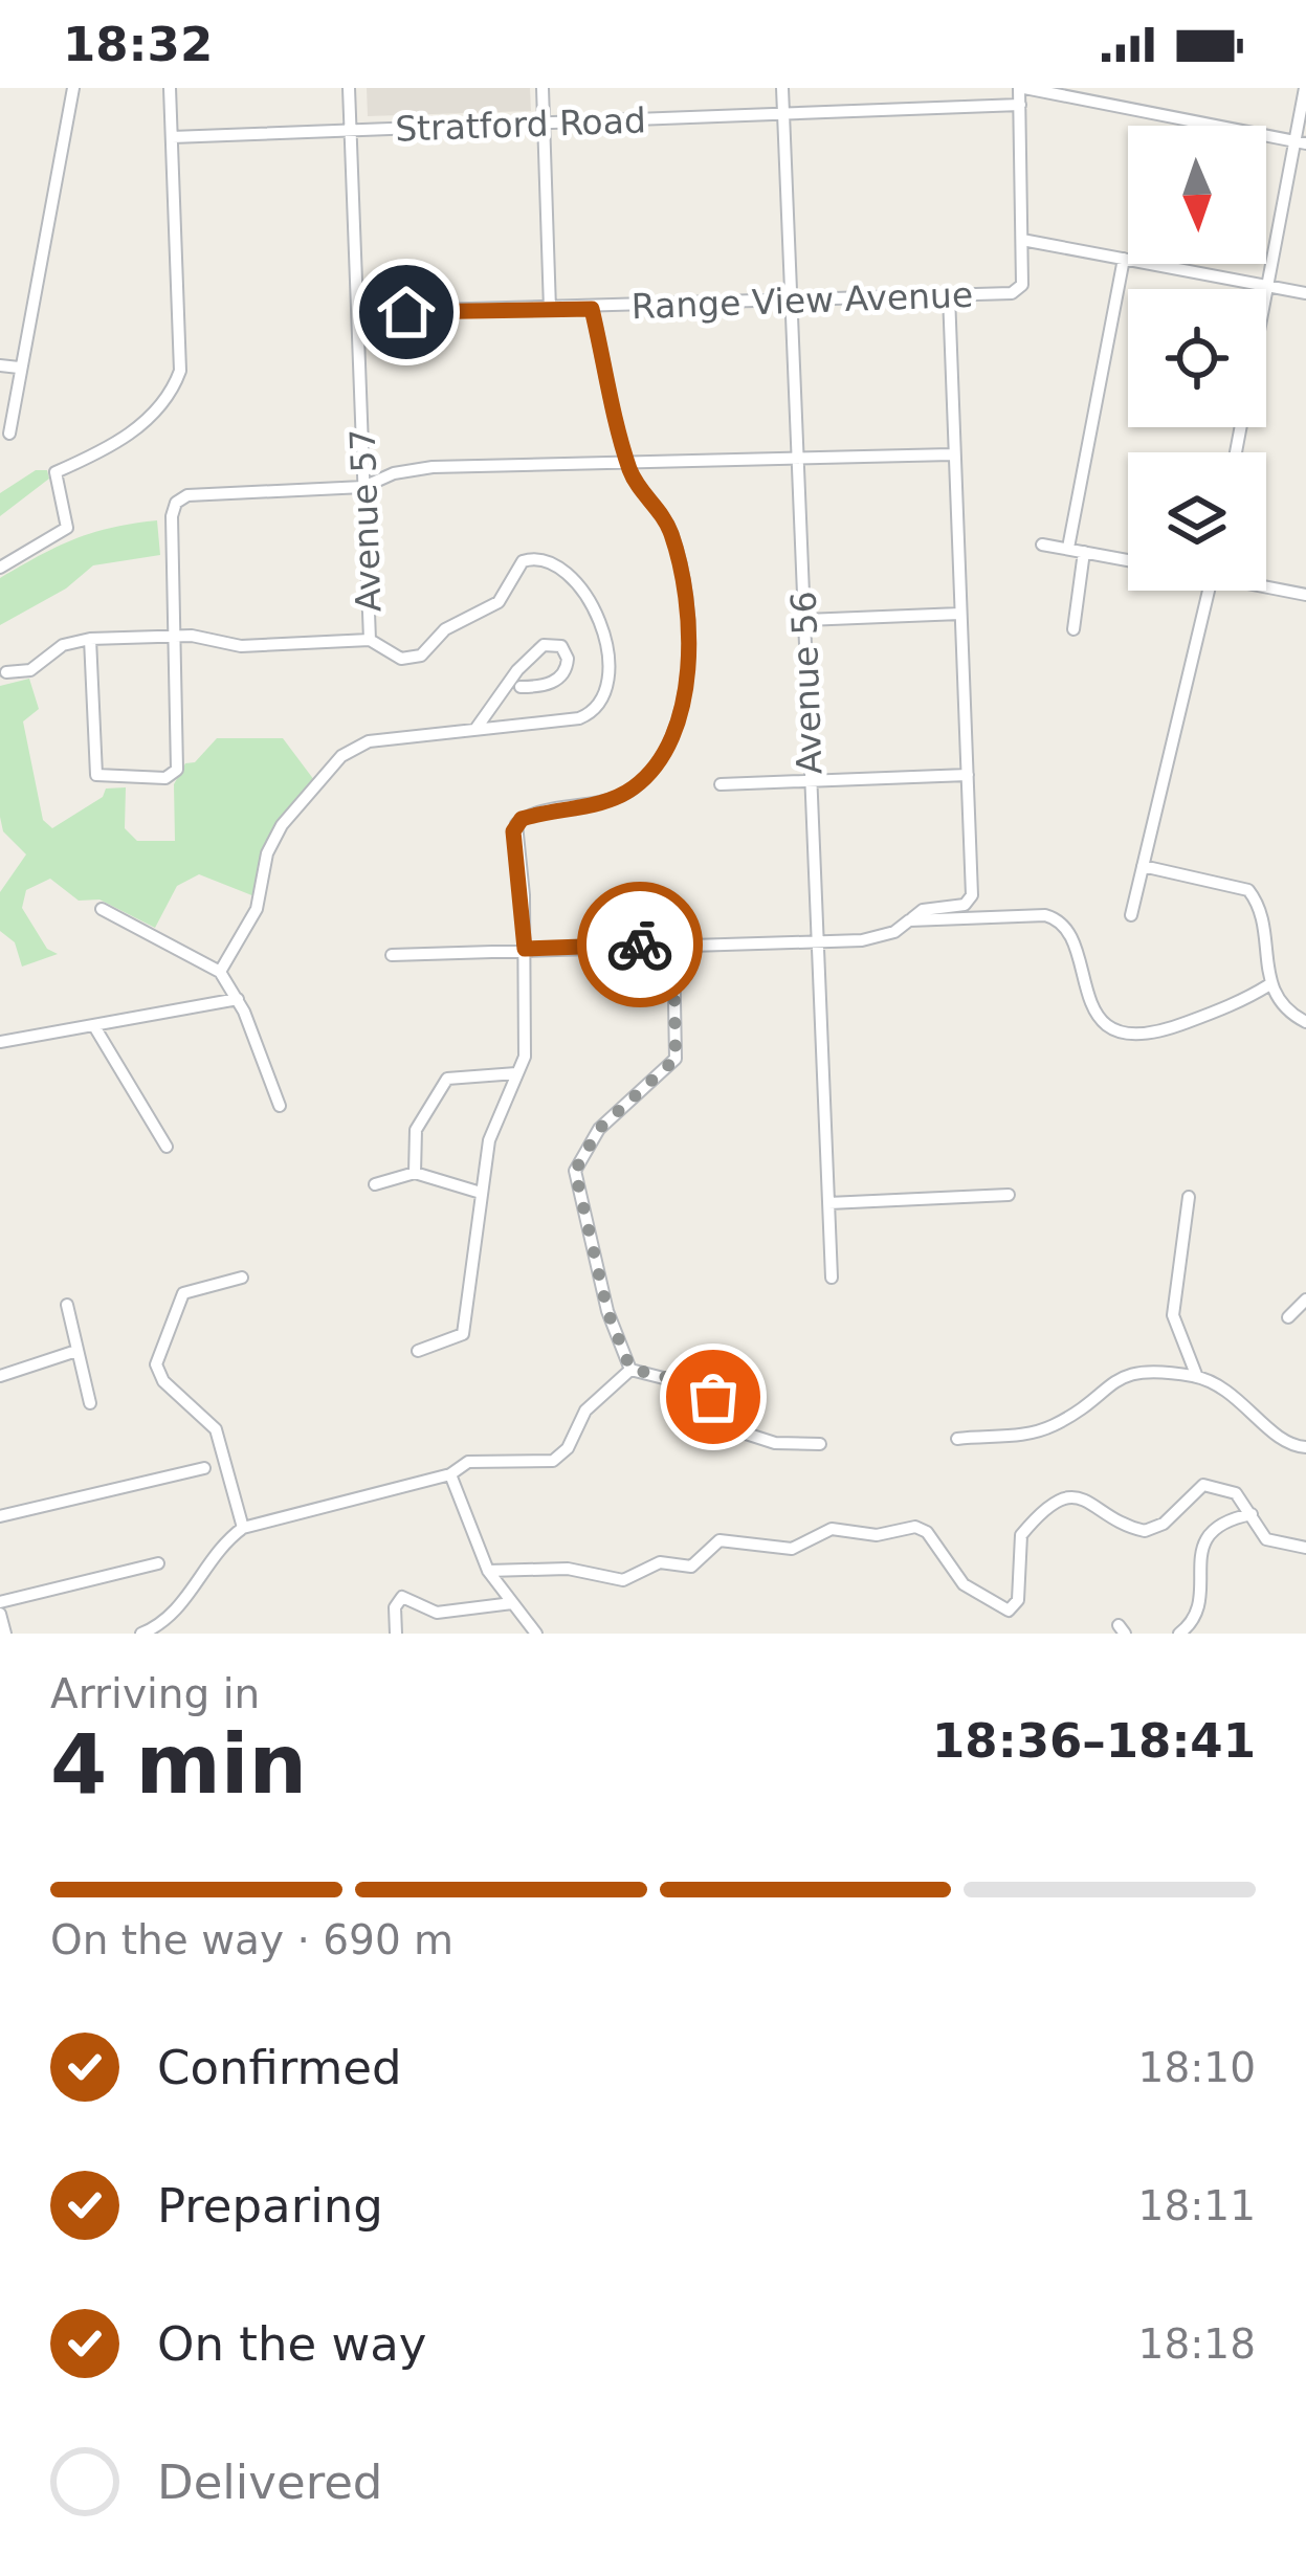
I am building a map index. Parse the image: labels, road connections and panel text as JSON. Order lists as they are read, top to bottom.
{
  "streets": {
    "street": [
      "Stratford Road",
      "Range View Avenue",
      "Avenue 57",
      "Avenue 56"
    ]
  },
  "crossings": [
    ["Stratford Road", "Avenue 57"],
    ["Stratford Road", "Avenue 56"],
    ["Range View Avenue", "Avenue 57"],
    ["Range View Avenue", "Avenue 56"]
  ],
  "north": "bottom",
  "page": {
    "status": "18:32",
    "heading": ["4 min", "Arriving in", "18:36–18:41"],
    "bar": "On the way · 690 m",
    "list": [
      ["Confirmed", "18:10"],
      ["Preparing", "18:11"],
      ["On the way", "18:18"],
      "Delivered"
    ]
  }
}
